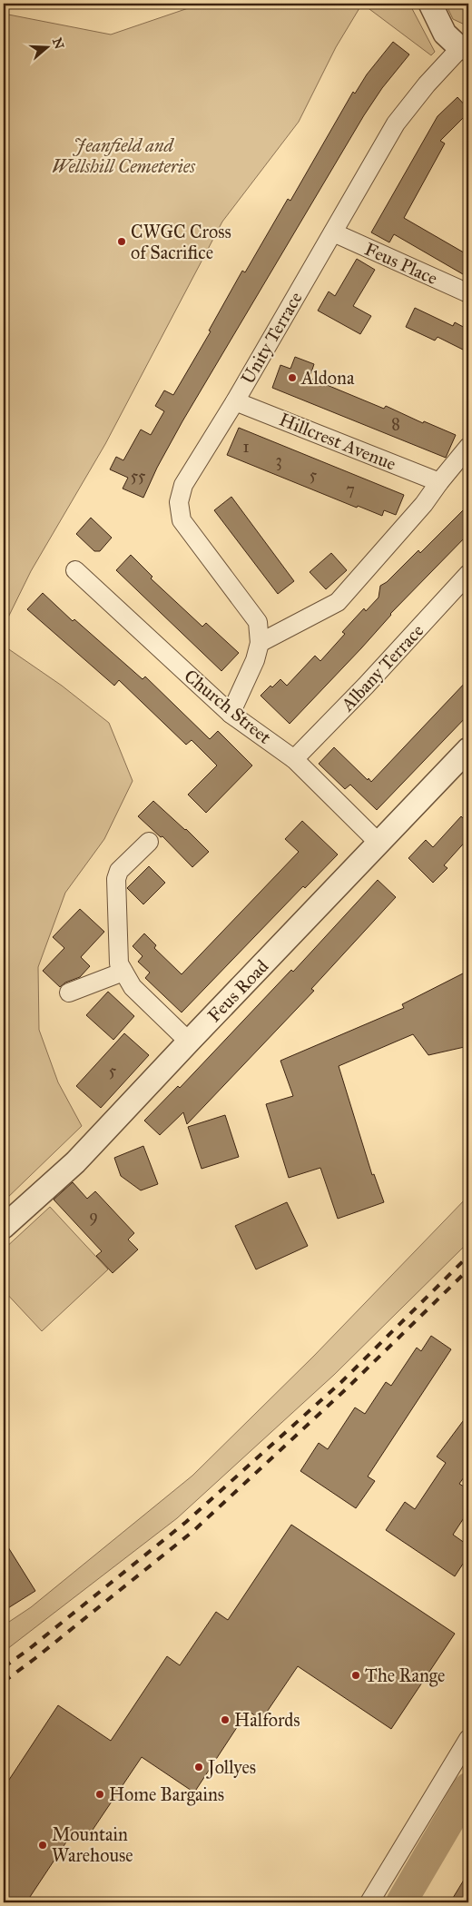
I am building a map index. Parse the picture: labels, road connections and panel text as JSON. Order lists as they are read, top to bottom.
{
  "streets": {
    "street": [
      "Feus Place",
      "Unity Terrace",
      "Hillcrest Avenue",
      "Albany Terrace",
      "Church Street",
      "Feus Road"
    ]
  },
  "crossings": [
    ["Feus Place", "Unity Terrace"],
    ["Unity Terrace", "Hillcrest Avenue"],
    ["Unity Terrace", "Church Street"],
    ["Albany Terrace", "Church Street"],
    ["Church Street", "Feus Road"]
  ],
  "parks": ["Jeanfield and Wellshill Cemeteries"],
  "places": [
    "CWGC Cross of Sacrifice",
    "Aldona",
    "The Range",
    "Halfords",
    "Jollyes",
    "Home Bargains",
    "Mountain Warehouse"
  ],
  "house_numbers": [
    "8",
    "1",
    "3",
    "5",
    "55",
    "7",
    "5",
    "9"
  ],
  "north": "right"
}
